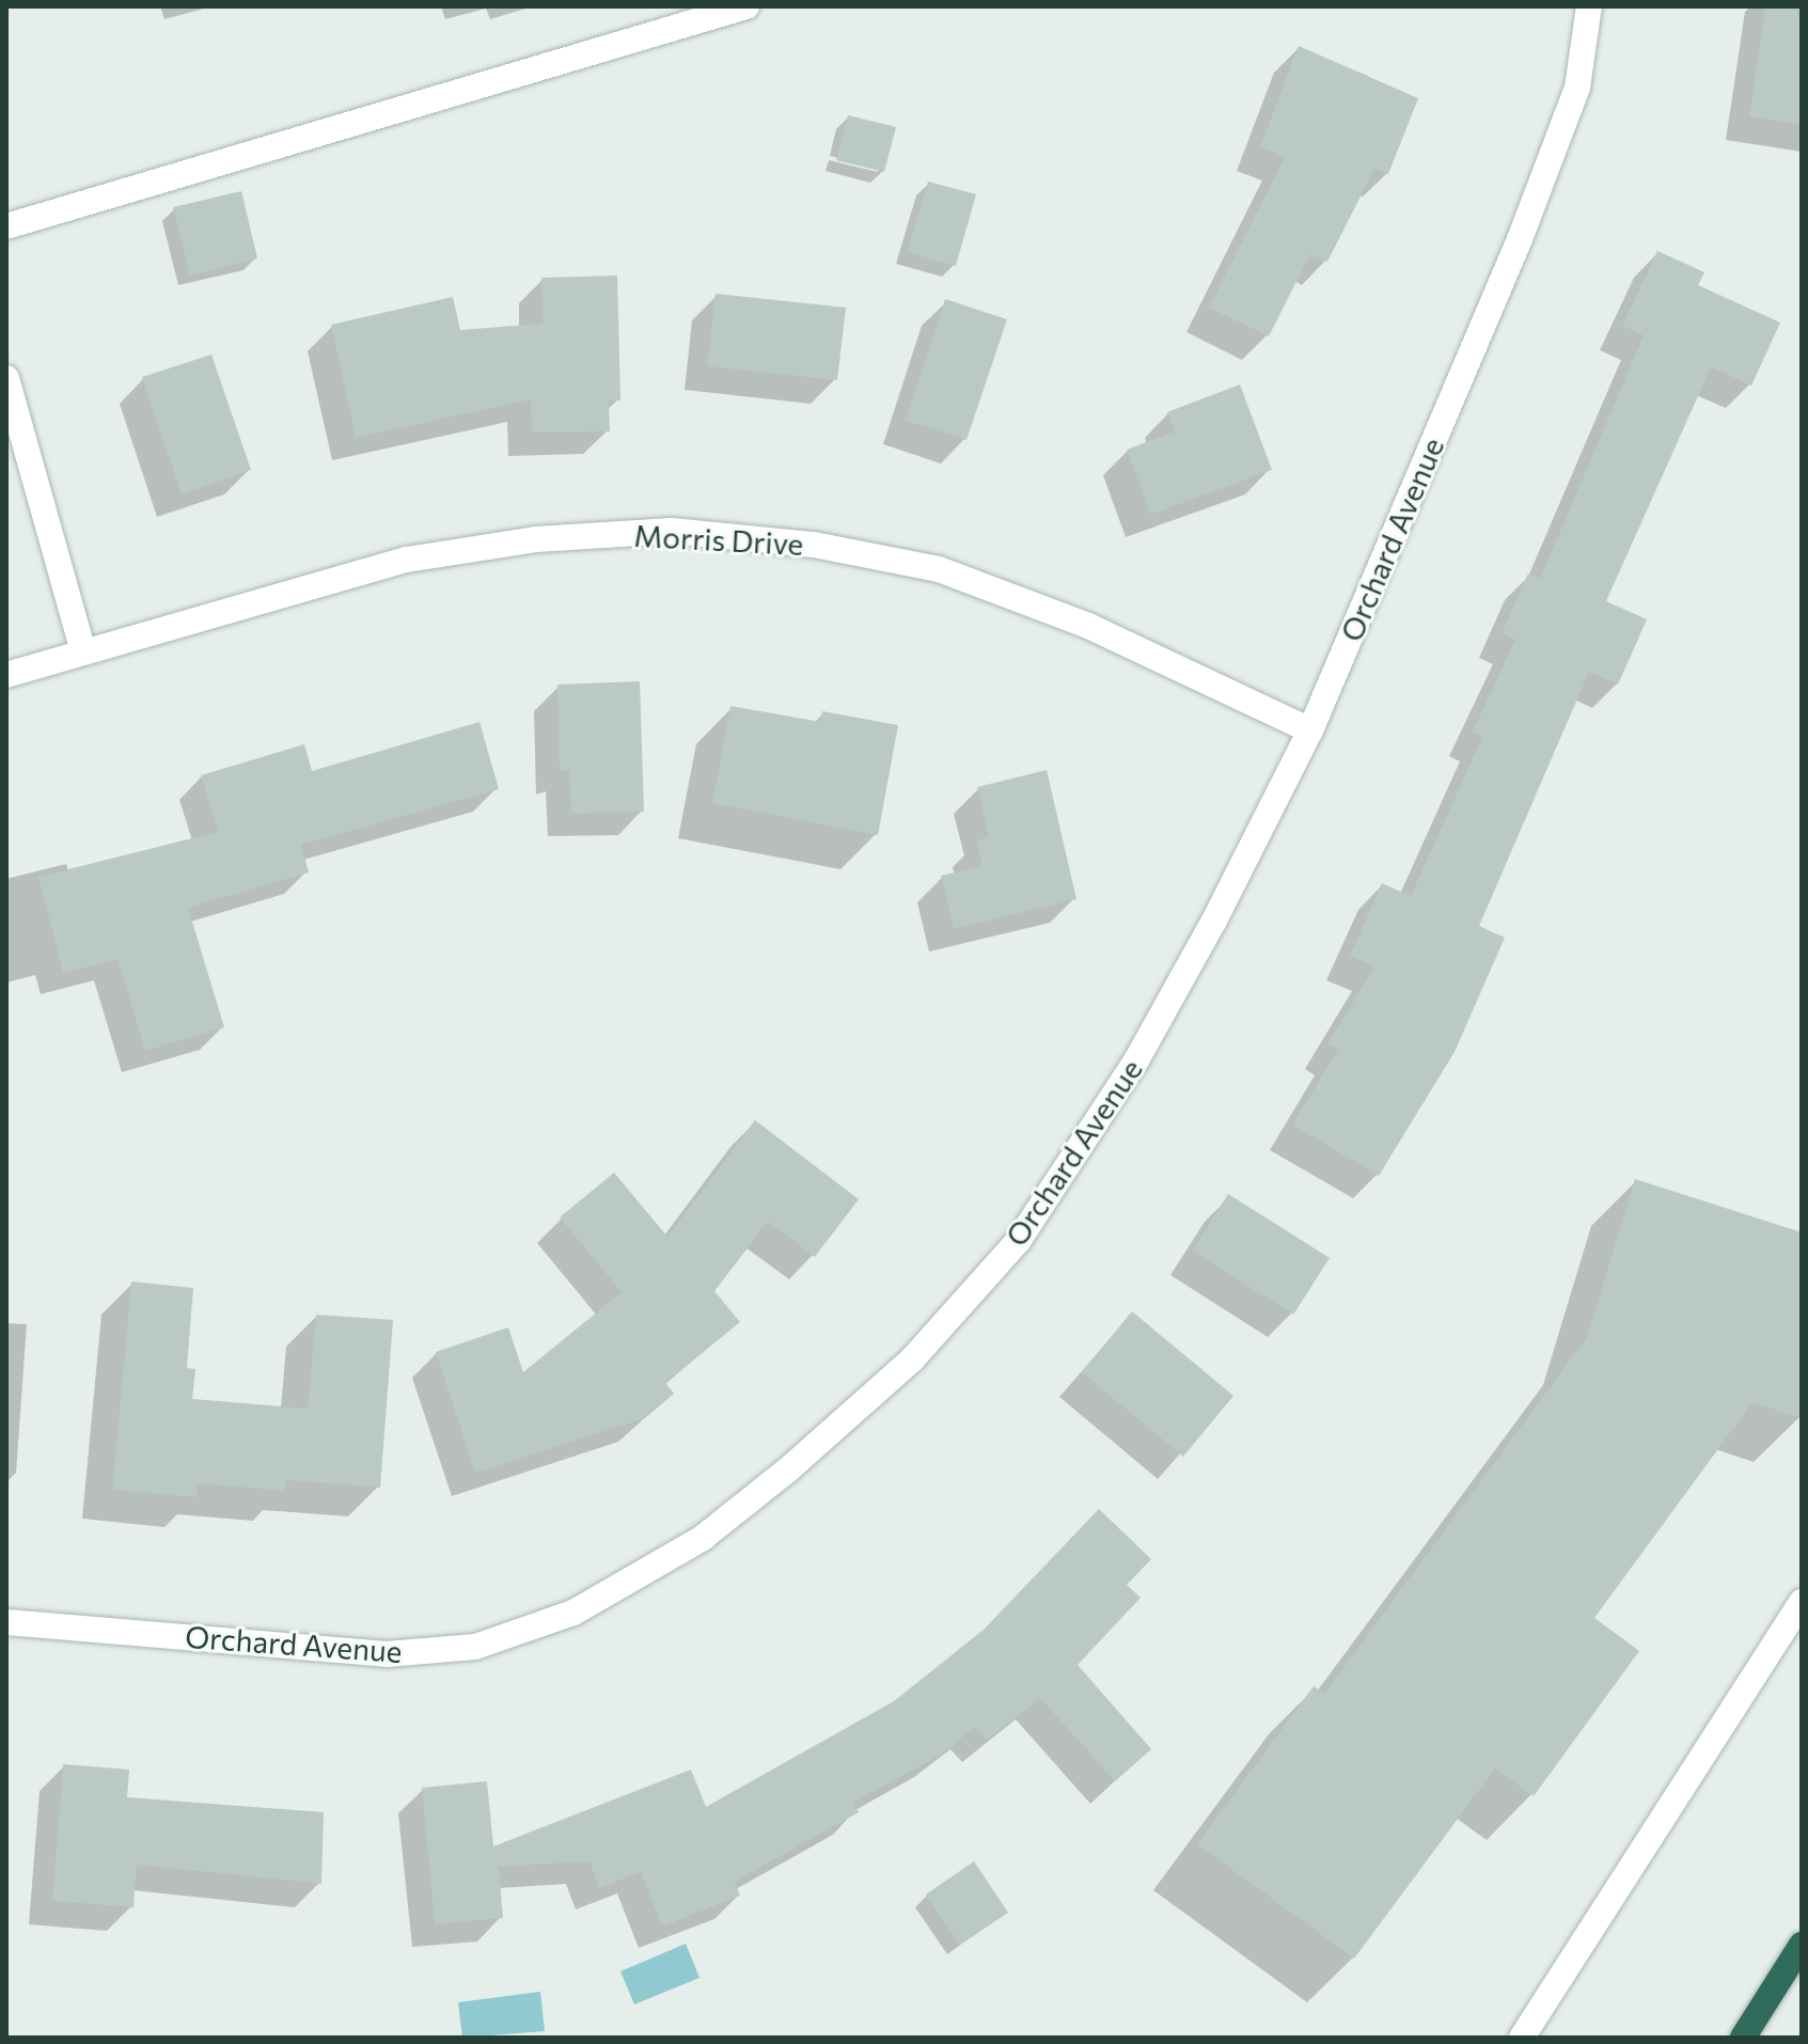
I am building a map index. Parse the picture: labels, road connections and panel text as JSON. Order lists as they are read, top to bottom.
{
  "streets": {
    "street": ["Morris Drive", "Orchard Avenue"]
  },
  "crossings": [
    ["Morris Drive", "Orchard Avenue"]
  ]
}
